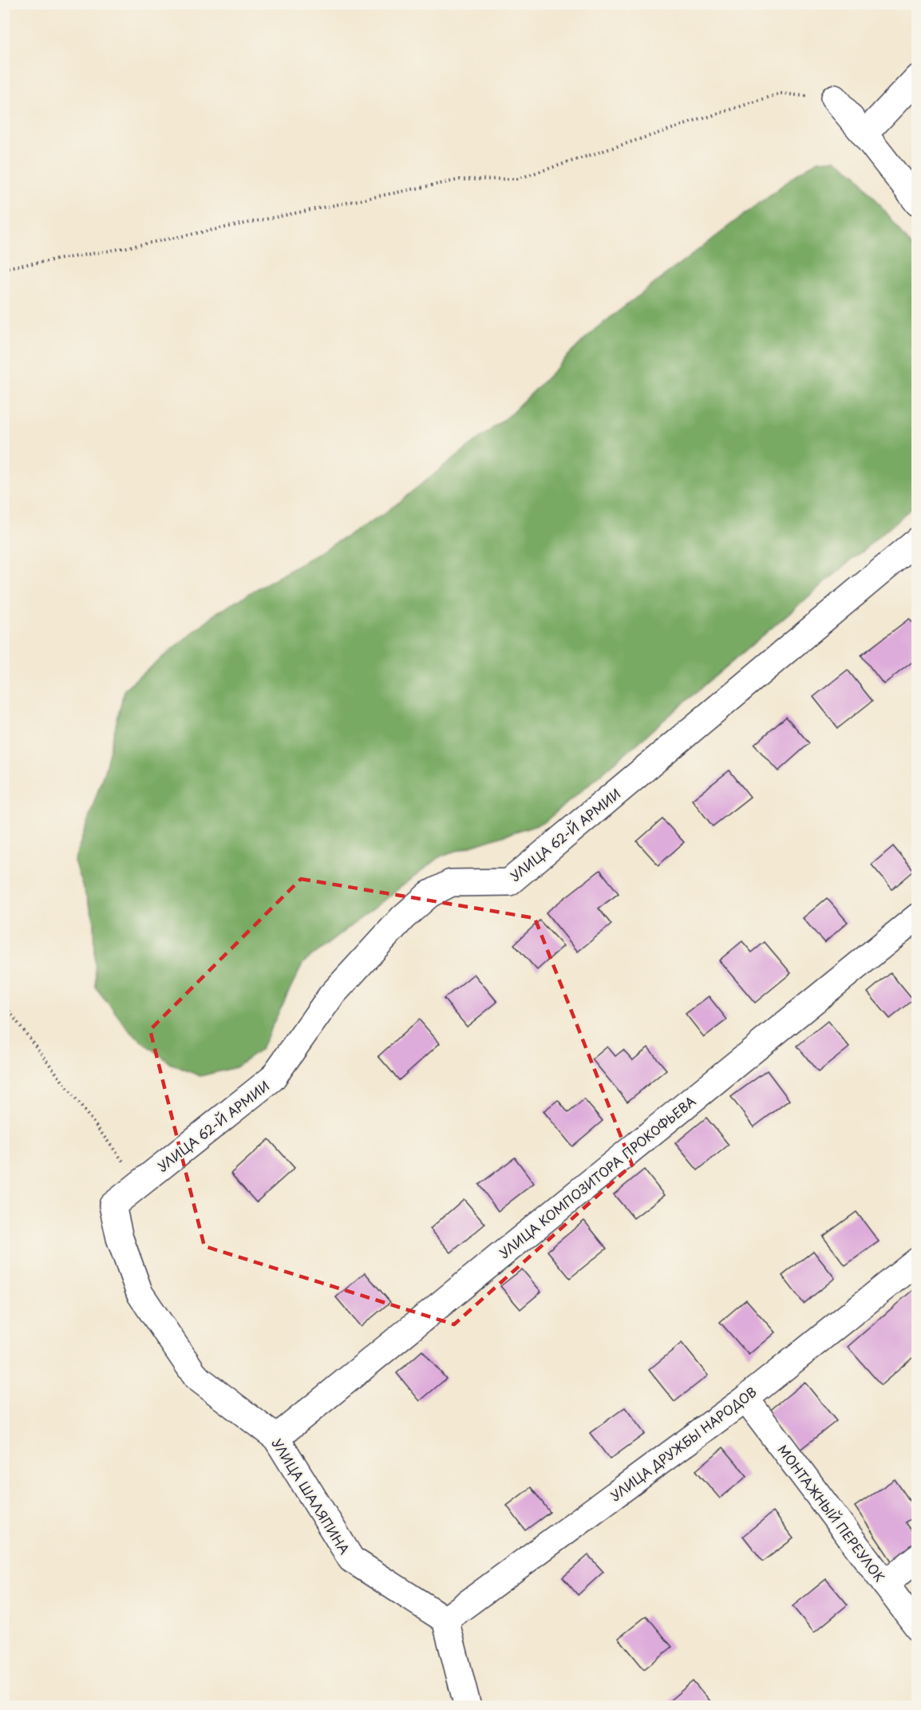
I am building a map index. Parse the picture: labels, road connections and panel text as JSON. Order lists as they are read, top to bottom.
{
  "streets": {
    "street": [
      "УЛИЦА 62-Й АРМИИ",
      "УЛИЦА КОМПОЗИТОРА ПРОКОФЬЕВА",
      "УЛИЦА ДРУЖБЫ НАРОДОВ",
      "УЛИЦА ШАЛЯПИНА",
      "МОНТАЖНЫЙ ПЕРЕУЛОК"
    ]
  },
  "crossings": [
    ["УЛИЦА 62-Й АРМИИ", "УЛИЦА ШАЛЯПИНА"],
    ["УЛИЦА КОМПОЗИТОРА ПРОКОФЬЕВА", "УЛИЦА ШАЛЯПИНА"],
    ["УЛИЦА ДРУЖБЫ НАРОДОВ", "УЛИЦА ШАЛЯПИНА"],
    ["УЛИЦА ДРУЖБЫ НАРОДОВ", "МОНТАЖНЫЙ ПЕРЕУЛОК"]
  ]
}
